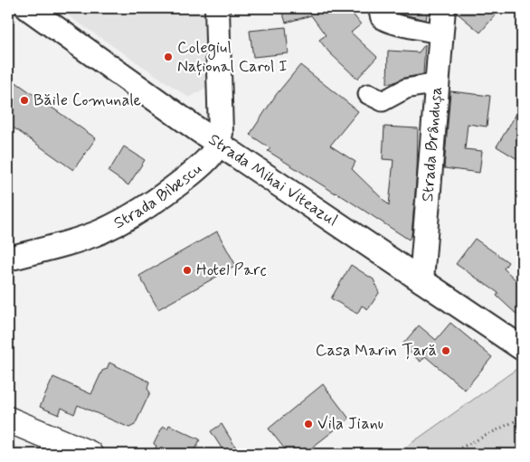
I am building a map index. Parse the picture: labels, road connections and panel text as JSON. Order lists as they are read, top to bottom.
{
  "streets": {
    "street": ["Strada Brândușa", "Strada Mihai Viteazul", "Strada Bibescu"]
  },
  "crossings": [
    ["Strada Brândușa", "Strada Mihai Viteazul"],
    ["Strada Mihai Viteazul", "Strada Bibescu"]
  ],
  "places": [
    "Colegiul Național Carol I",
    "Băile Comunale",
    "Hotel Parc",
    "Casa Marin Țară",
    "Vila Jianu"
  ]
}
